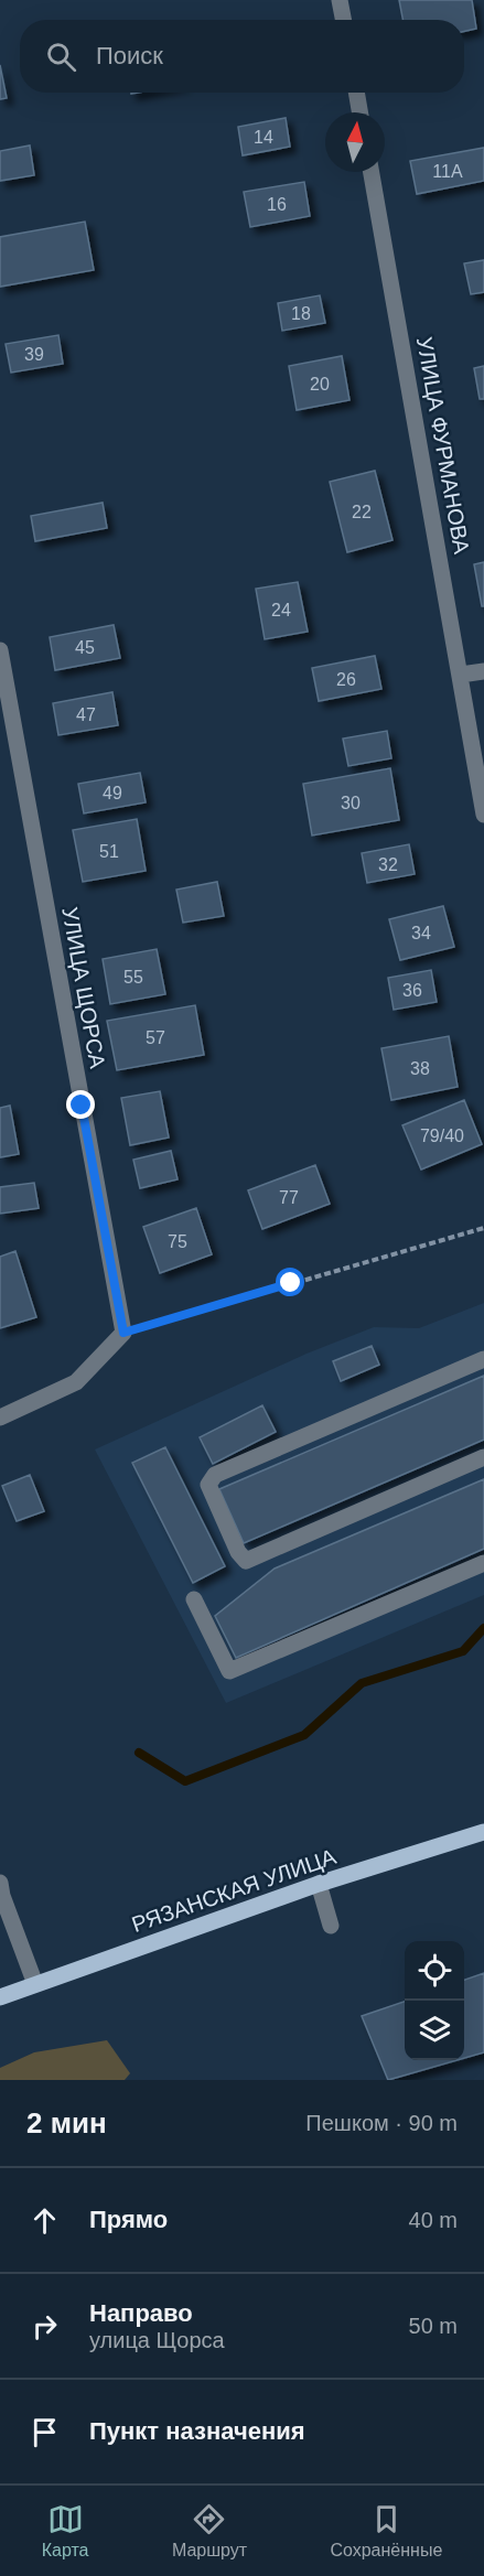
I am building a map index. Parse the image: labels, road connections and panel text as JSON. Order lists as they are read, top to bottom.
{
  "streets": {
    "main road": ["РЯЗАНСКАЯ УЛИЦА"],
    "street": ["УЛИЦА ФУРМАНОВА", "УЛИЦА ЩОРСА"]
  },
  "house_numbers": [
    "14",
    "11А",
    "16",
    "18",
    "39",
    "20",
    "22",
    "24",
    "45",
    "26",
    "47",
    "49",
    "30",
    "51",
    "32",
    "34",
    "55",
    "36",
    "57",
    "38",
    "79/40",
    "77",
    "75"
  ],
  "north": "top",
  "page": {
    "search": "Поиск",
    "heading": ["2 мин", "Пешком · 90 m"],
    "list": [
      ["Прямо", "40 m"],
      ["Направо", "улица Щорса", "50 m"],
      "Пункт назначения"
    ],
    "nav": ["Карта", "Маршрут", "Сохранённые"]
  }
}
